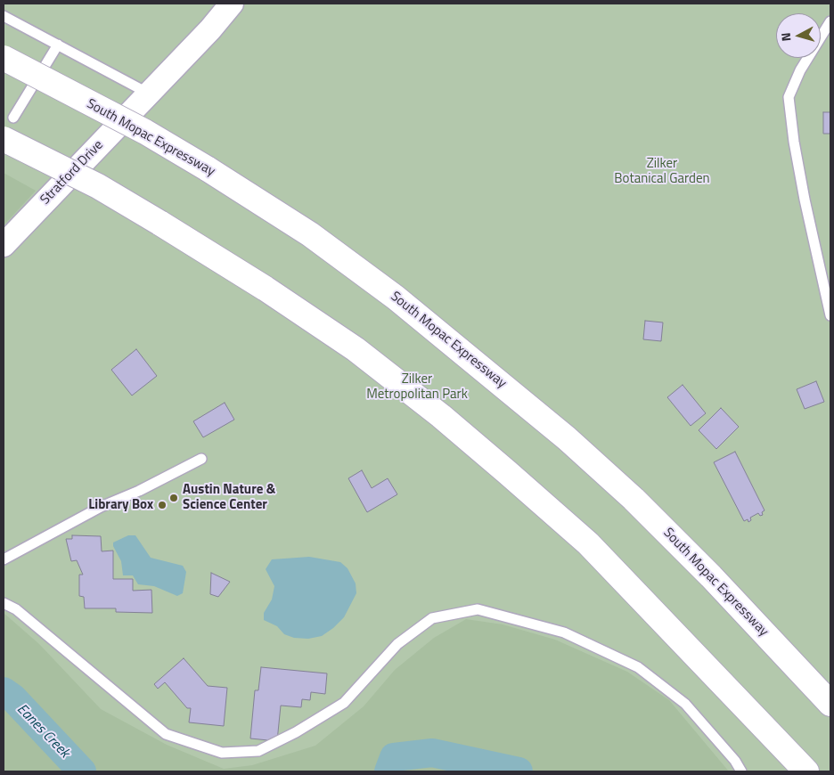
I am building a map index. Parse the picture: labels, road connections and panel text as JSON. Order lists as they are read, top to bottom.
{
  "streets": {
    "highway": ["South Mopac Expressway"],
    "street": ["Stratford Drive"]
  },
  "water": ["Eanes Creek"],
  "parks": ["Zilker Botanical Garden", "Zilker Metropolitan Park"],
  "places": ["Austin Nature & Science Center", "Library Box"],
  "north": "left"
}
